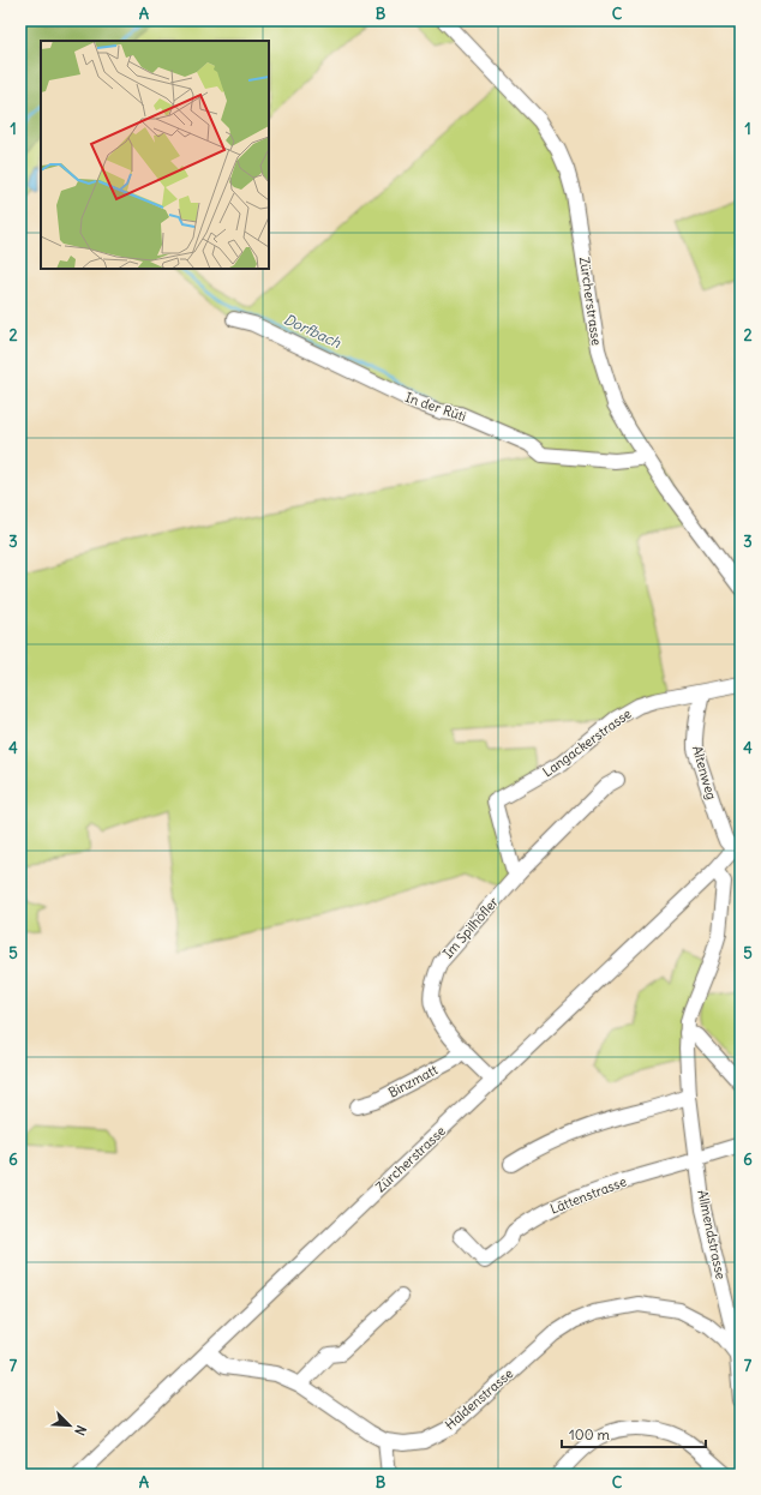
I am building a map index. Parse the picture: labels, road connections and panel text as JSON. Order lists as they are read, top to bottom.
{
  "streets": {
    "street": [
      "Zürcherstrasse",
      "In der Rüti",
      "Langackerstrasse",
      "Altenweg",
      "Im Spilhöfler",
      "Binzmatt",
      "Lättenstrasse",
      "Allmendstrasse",
      "Haldenstrasse"
    ]
  },
  "crossings": [
    ["Zürcherstrasse", "In der Rüti"],
    ["Zürcherstrasse", "Altenweg"],
    ["Zürcherstrasse", "Im Spilhöfler"],
    ["Zürcherstrasse", "Allmendstrasse"],
    ["Zürcherstrasse", "Haldenstrasse"],
    ["Langackerstrasse", "Altenweg"],
    ["Langackerstrasse", "Im Spilhöfler"],
    ["Im Spilhöfler", "Binzmatt"],
    ["Lättenstrasse", "Allmendstrasse"],
    ["Allmendstrasse", "Haldenstrasse"]
  ],
  "water": ["Dorfbach"],
  "scale_bar": "100 m",
  "north": "bottom right",
  "grid": {
    "columns": ["A", "B", "C"],
    "rows": [
      "1",
      "2",
      "3",
      "4",
      "5",
      "6",
      "7"
    ]
  }
}
